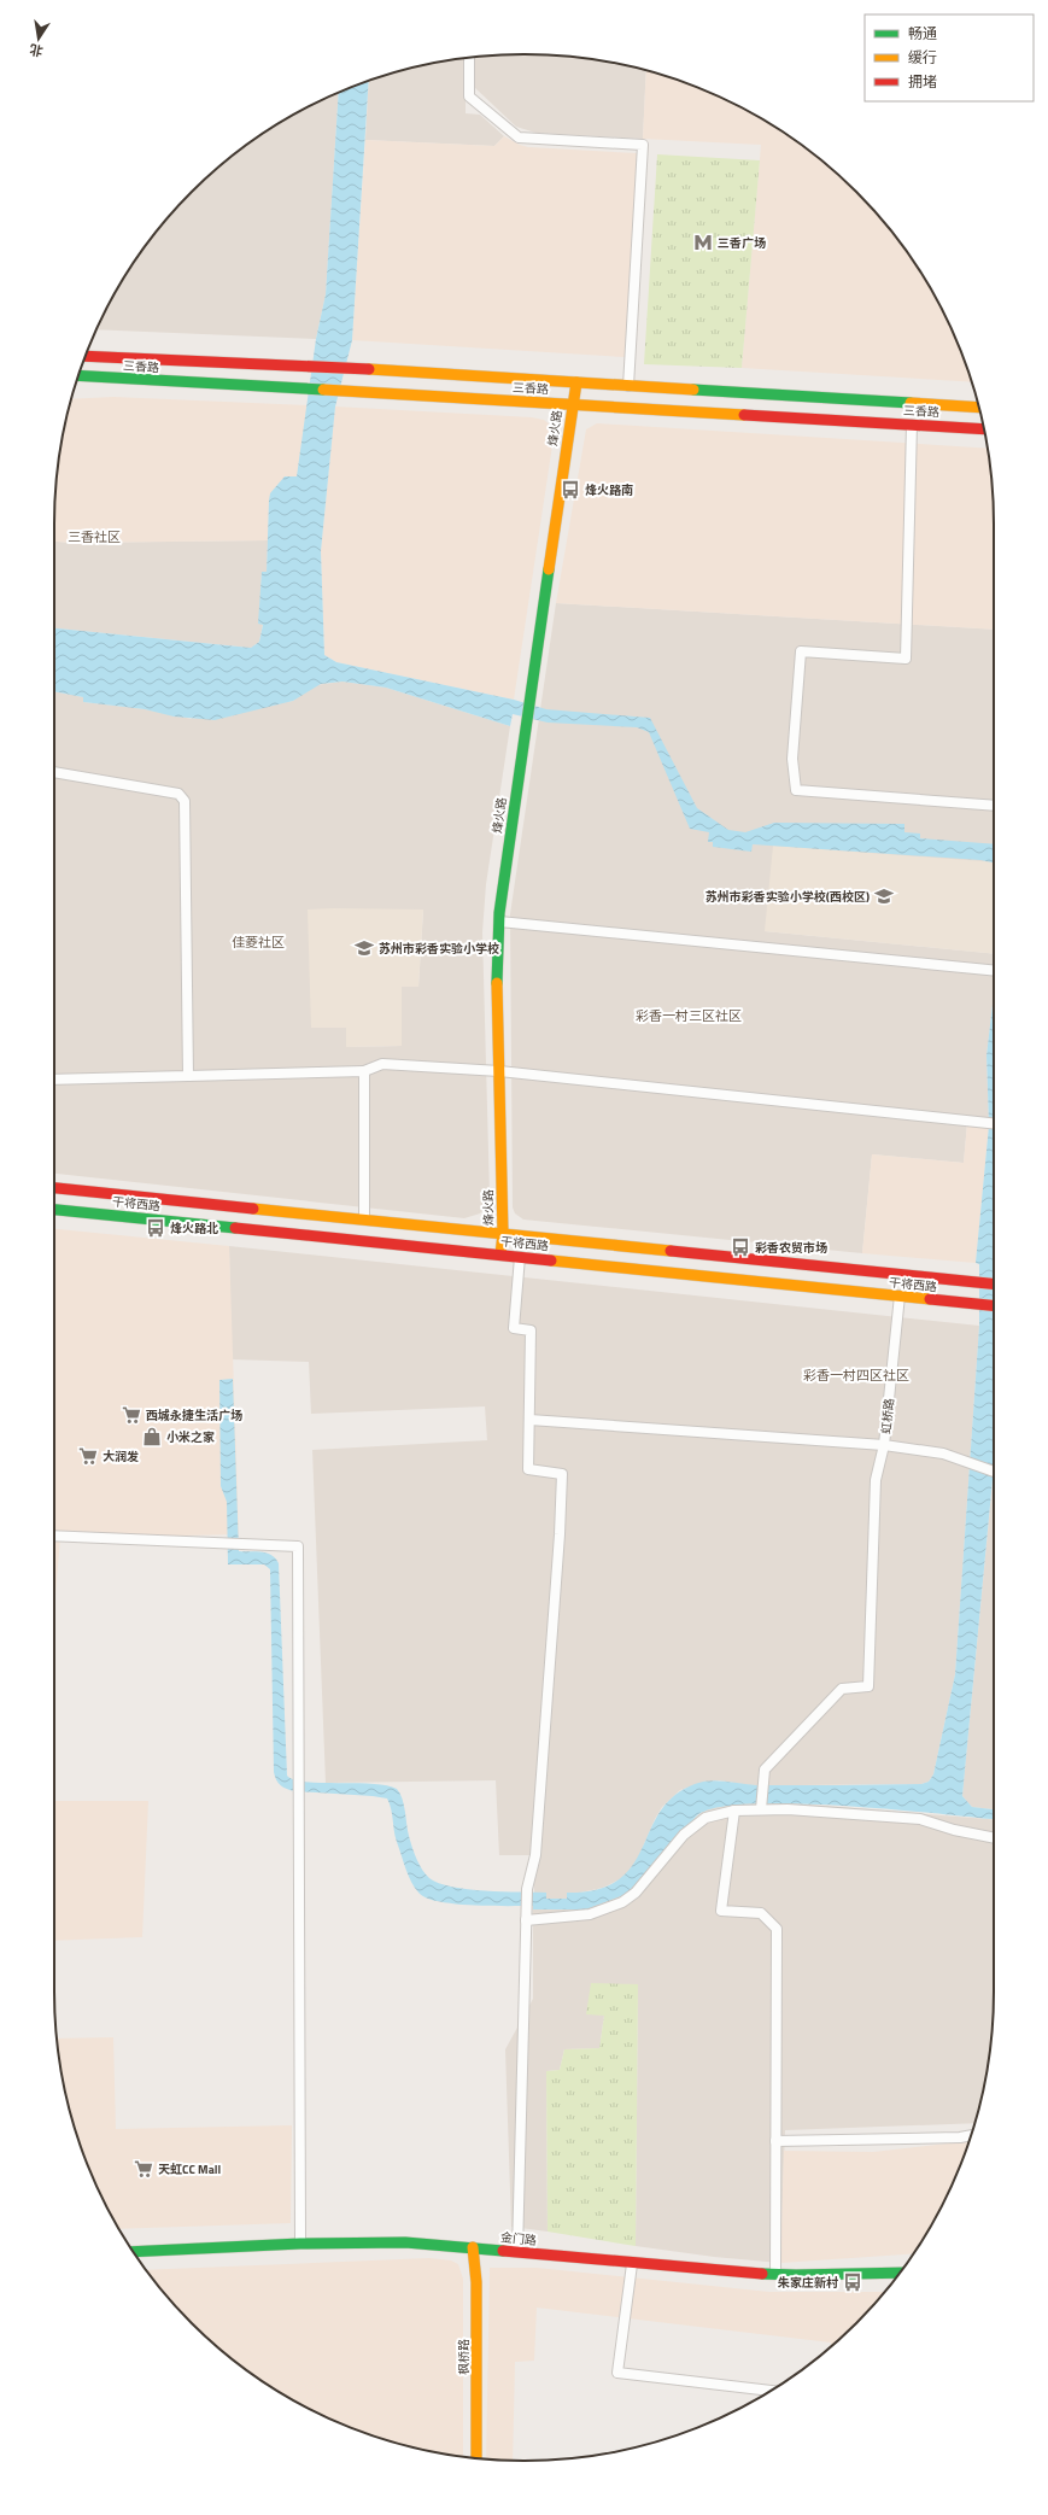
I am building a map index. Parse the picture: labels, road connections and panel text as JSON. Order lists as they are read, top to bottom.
{
  "streets": {
    "main road": [
      "三香路",
      "烽火路",
      "干将西路",
      "金门路",
      "枫桥路"
    ],
    "street": ["虹桥路"]
  },
  "crossings": [
    ["三香路", "烽火路"],
    ["烽火路", "干将西路"],
    ["干将西路", "虹桥路"],
    ["金门路", "枫桥路"]
  ],
  "districts": [
    "三香社区",
    "佳菱社区",
    "彩香一村三区社区",
    "彩香一村四区社区"
  ],
  "places": {
    "metro station": ["三香广场"],
    "bus stop": [
      "烽火路南",
      "烽火路北",
      "彩香农贸市场",
      "朱家庄新村"
    ],
    "school or university": ["苏州市彩香实验小学校(西校区)", "苏州市彩香实验小学校"],
    "supermarket": ["西城永捷生活广场", "大润发", "天虹CC Mall"],
    "shop": ["小米之家"]
  },
  "legend": ["畅通", "缓行", "拥堵"],
  "north": "bottom"
}
